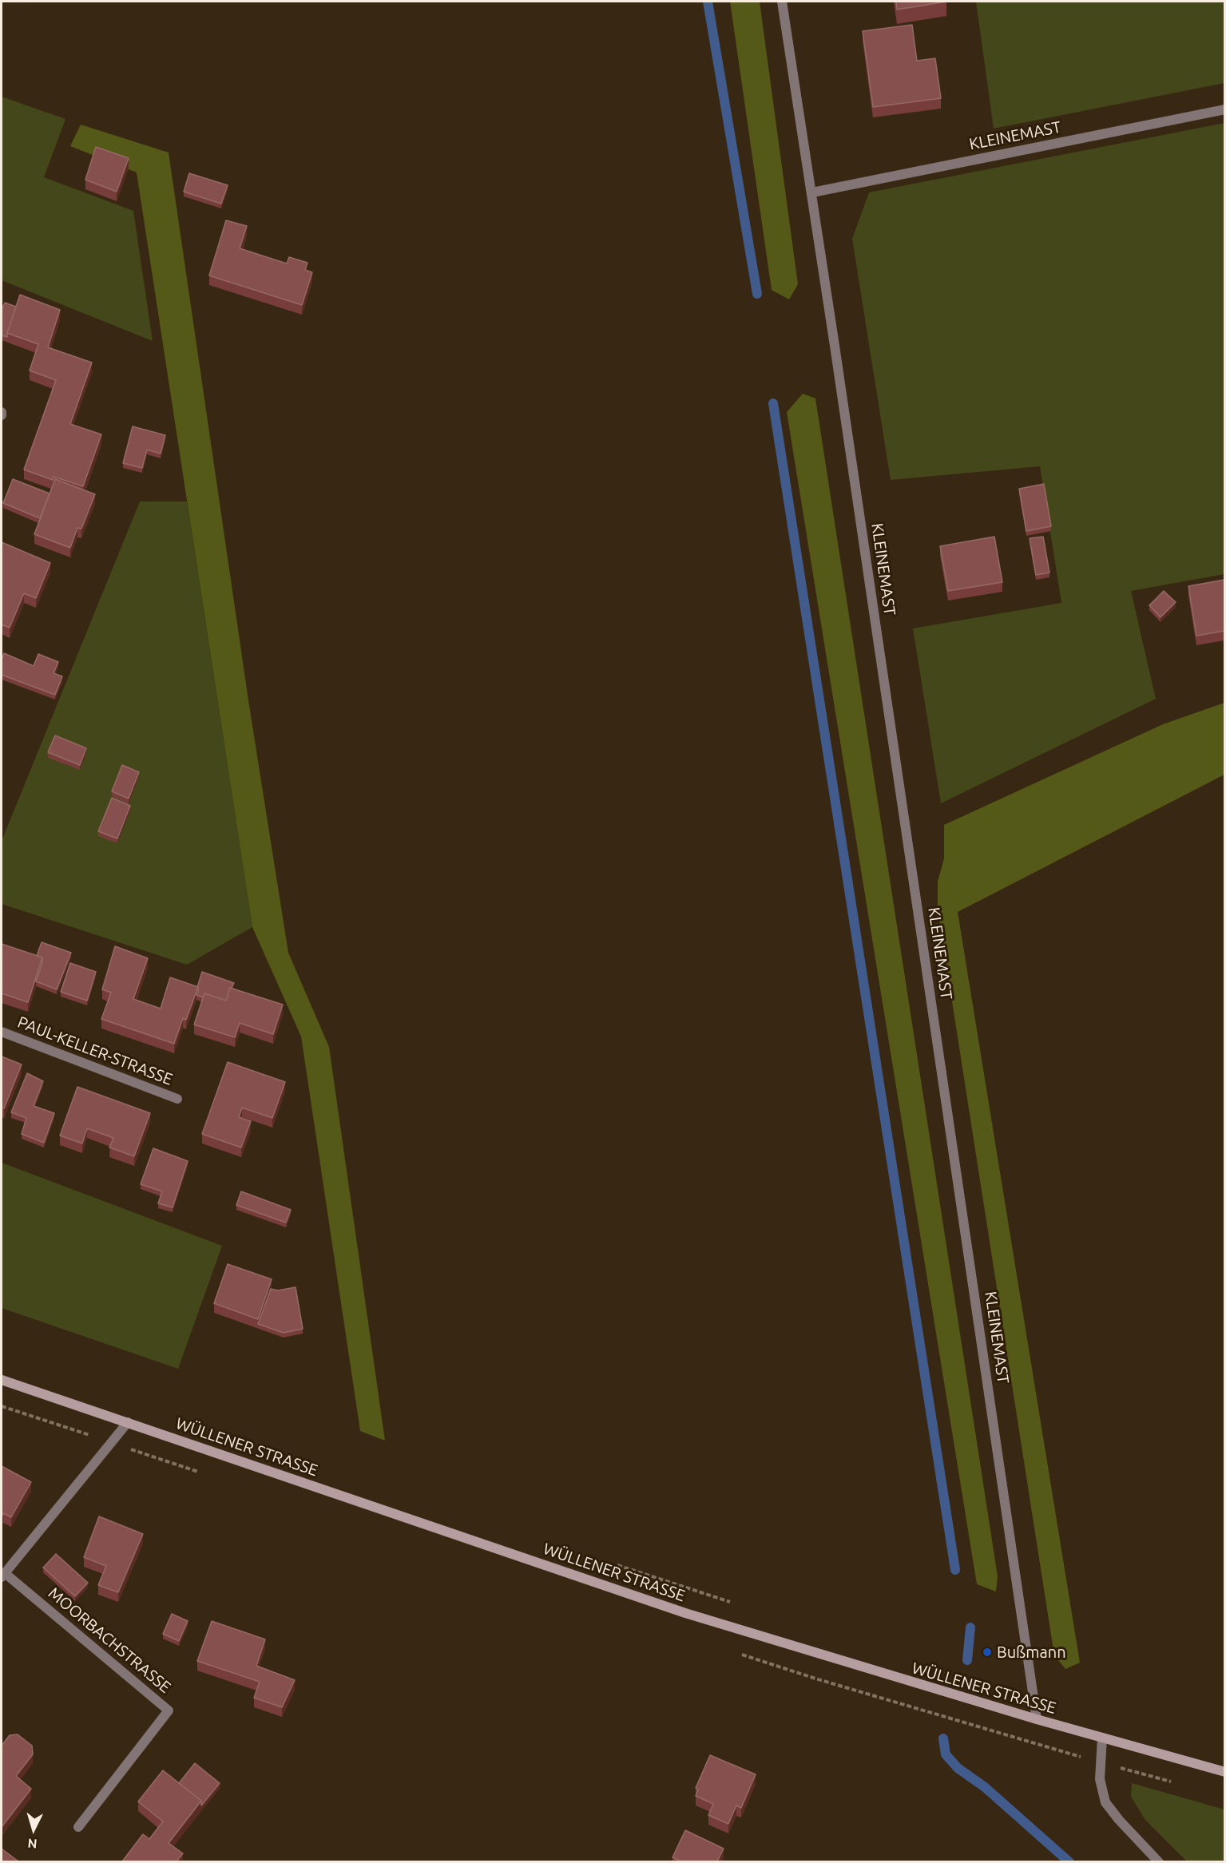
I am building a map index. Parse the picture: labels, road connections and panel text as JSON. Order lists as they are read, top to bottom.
{
  "streets": {
    "main road": ["WÜLLENER STRASSE"],
    "street": ["KLEINEMAST", "PAUL-KELLER-STRASSE", "MOORBACHSTRASSE"]
  },
  "crossings": [
    ["KLEINEMAST", "WÜLLENER STRASSE"],
    ["WÜLLENER STRASSE", "MOORBACHSTRASSE"]
  ],
  "places": ["Bußmann"],
  "north": "bottom"
}
